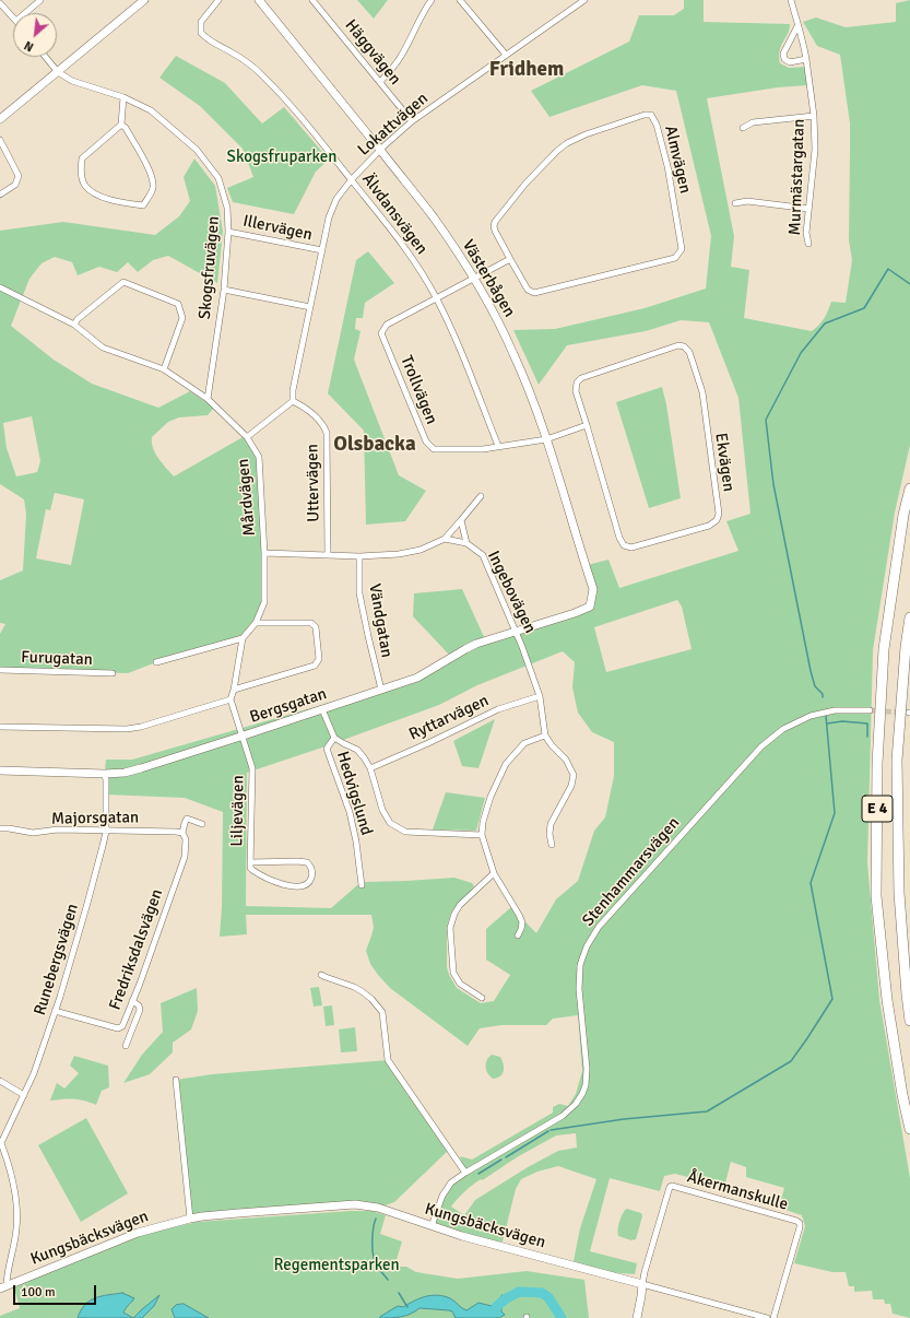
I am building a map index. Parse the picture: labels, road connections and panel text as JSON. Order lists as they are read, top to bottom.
{
  "streets": {
    "highway": ["E 4"],
    "street": [
      "Häggvägen",
      "Lokattvägen",
      "Almvägen",
      "Murmästargatan",
      "Älvdansvägen",
      "Illervägen",
      "Skogsfruvägen",
      "Västerbågen",
      "Trollvägen",
      "Ekvägen",
      "Uttervägen",
      "Mårdvägen",
      "Ingebovägen",
      "Vändgatan",
      "Furugatan",
      "Bergsgatan",
      "Ryttarvägen",
      "Hedvigslund",
      "Liljevägen",
      "Majorsgatan",
      "Stenhammarsvägen",
      "Fredriksdalsvägen",
      "Runebergsvägen",
      "Åkermanskulle",
      "Kungsbäcksvägen"
    ]
  },
  "crossings": [
    ["Häggvägen", "Lokattvägen"],
    ["Lokattvägen", "Älvdansvägen"],
    ["Lokattvägen", "Illervägen"],
    ["Lokattvägen", "Västerbågen"],
    ["Lokattvägen", "Uttervägen"],
    ["Älvdansvägen", "Trollvägen"],
    ["Illervägen", "Skogsfruvägen"],
    ["Skogsfruvägen", "Mårdvägen"],
    ["Västerbågen", "Trollvägen"],
    ["Västerbågen", "Bergsgatan"],
    ["Ingebovägen", "Bergsgatan"],
    ["Ingebovägen", "Ryttarvägen"],
    ["Vändgatan", "Bergsgatan"],
    ["Bergsgatan", "Liljevägen"],
    ["Bergsgatan", "Runebergsvägen"],
    ["Majorsgatan", "Fredriksdalsvägen"],
    ["Majorsgatan", "Runebergsvägen"],
    ["Stenhammarsvägen", "Kungsbäcksvägen"],
    ["Fredriksdalsvägen", "Runebergsvägen"],
    ["Åkermanskulle", "Kungsbäcksvägen"]
  ],
  "districts": ["Fridhem", "Olsbacka"],
  "parks": ["Skogsfruparken", "Regementsparken"],
  "scale_bar": "100 m",
  "north": "bottom left"
}
